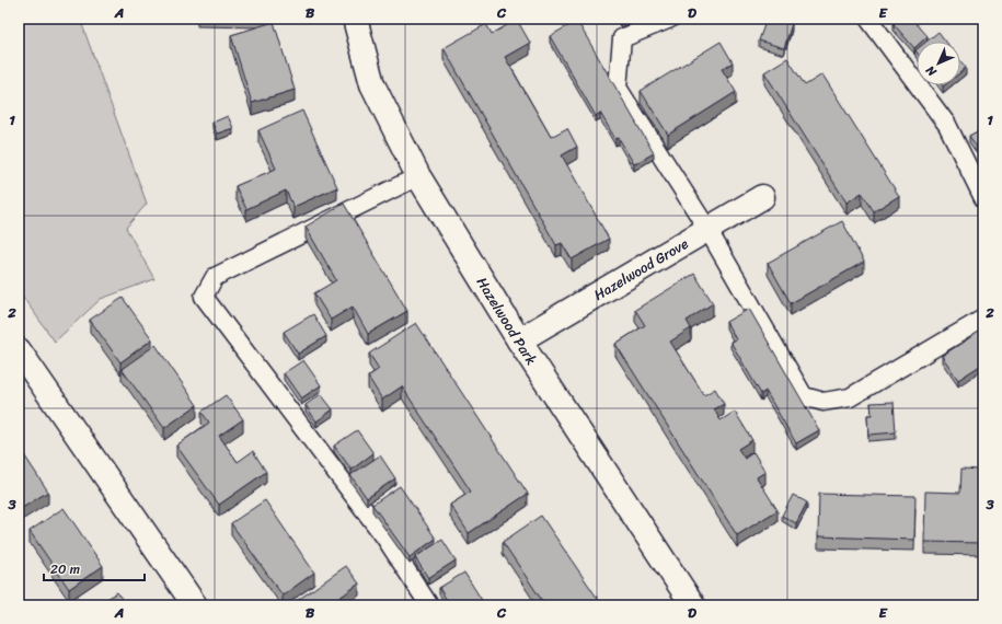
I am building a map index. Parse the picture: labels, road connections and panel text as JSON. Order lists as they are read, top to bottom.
{
  "streets": {
    "street": ["Hazelwood Grove", "Hazelwood Park"]
  },
  "crossings": [
    ["Hazelwood Grove", "Hazelwood Park"]
  ],
  "scale_bar": "20 m",
  "north": "bottom left",
  "grid": {
    "columns": [
      "A",
      "B",
      "C",
      "D",
      "E"
    ],
    "rows": ["1", "2", "3"]
  }
}
